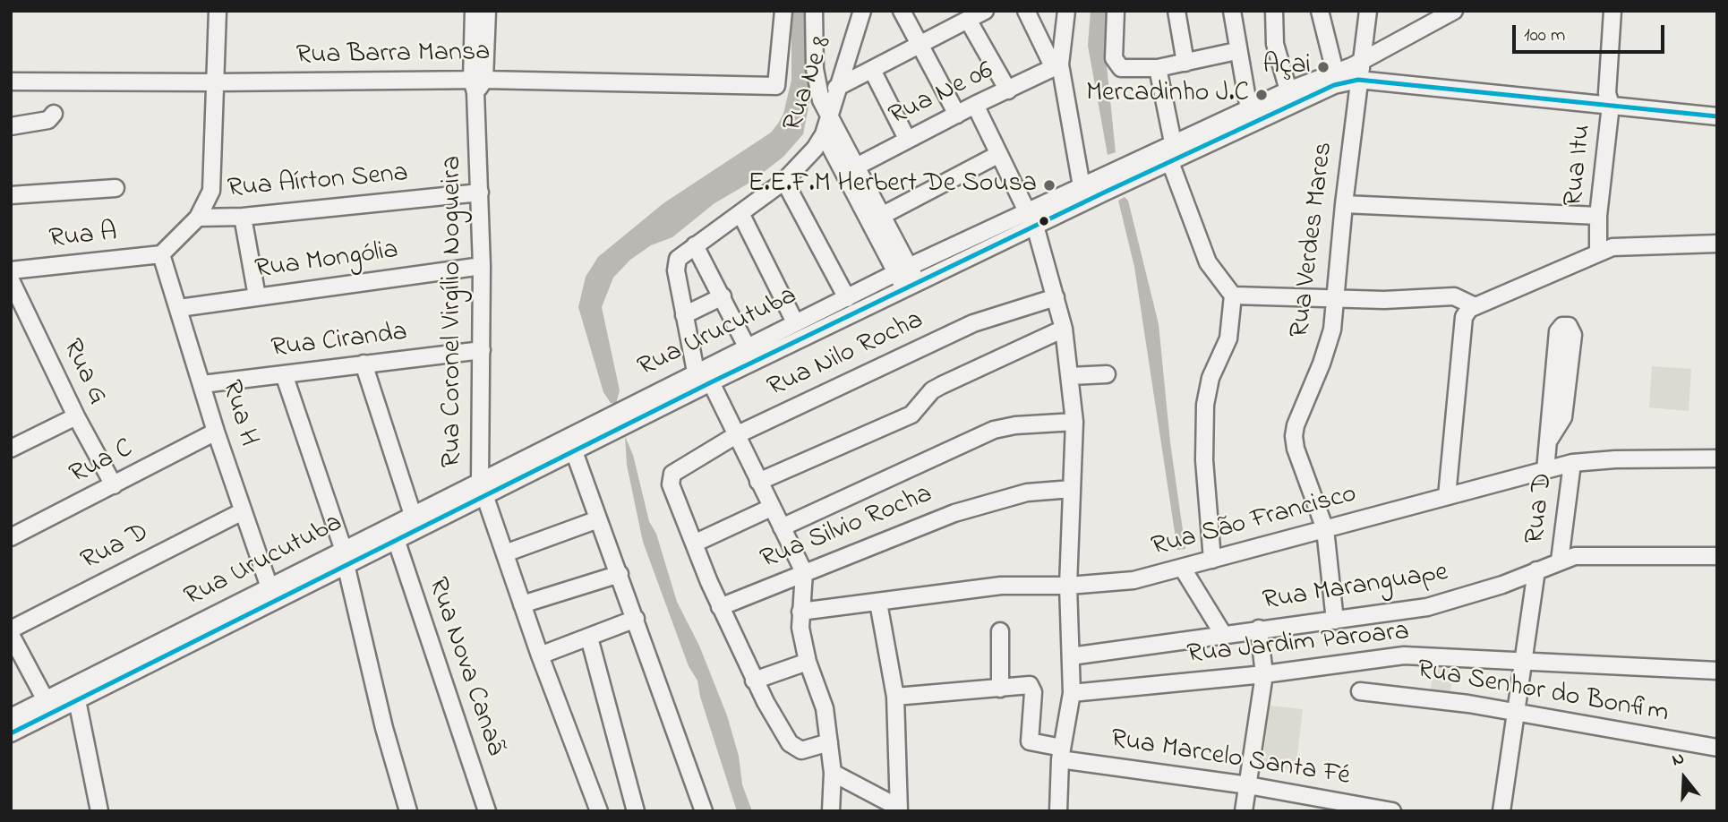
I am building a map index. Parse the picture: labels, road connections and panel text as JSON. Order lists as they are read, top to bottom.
{
  "streets": {
    "street": [
      "Rua Barra Mansa",
      "Rua Ne 8",
      "Rua Ne 06",
      "Rua Itu",
      "Rua Aírton Sena",
      "Rua A",
      "Rua Verdes Mares",
      "Rua Mongólia",
      "Rua Coronel Virgílio Nogueira",
      "Rua Urucutuba",
      "Rua Ciranda",
      "Rua Nilo Rocha",
      "Rua G",
      "Rua H",
      "Rua C",
      "Rua D",
      "Rua São Francisco",
      "Rua Silvio Rocha",
      "Rua Maranguape",
      "Rua Jardim Paroara",
      "Rua Nova Canaã",
      "Rua Senhor do Bonfim",
      "Rua Marcelo Santa Fé"
    ]
  },
  "crossings": [
    ["Rua Barra Mansa", "Rua Coronel Virgílio Nogueira"],
    ["Rua Ne 8", "Rua Urucutuba"],
    ["Rua Aírton Sena", "Rua Coronel Virgílio Nogueira"],
    ["Rua A", "Rua H"],
    ["Rua Verdes Mares", "Rua Urucutuba"],
    ["Rua Verdes Mares", "Rua São Francisco"],
    ["Rua Verdes Mares", "Rua Maranguape"],
    ["Rua Mongólia", "Rua Coronel Virgílio Nogueira"],
    ["Rua Mongólia", "Rua H"],
    ["Rua Coronel Virgílio Nogueira", "Rua Urucutuba"],
    ["Rua Coronel Virgílio Nogueira", "Rua Ciranda"],
    ["Rua Urucutuba", "Rua H"],
    ["Rua Urucutuba", "Rua Nova Canaã"],
    ["Rua Ciranda", "Rua H"],
    ["Rua G", "Rua C"],
    ["Rua H", "Rua C"],
    ["Rua H", "Rua D"],
    ["Rua D", "Rua São Francisco"],
    ["Rua D", "Rua Maranguape"]
  ],
  "places": ["Açai", "Mercadinho J.C", "E.E.F.M Herbert De Sousa"],
  "scale_bar": "100 m",
  "north": "top"
}
